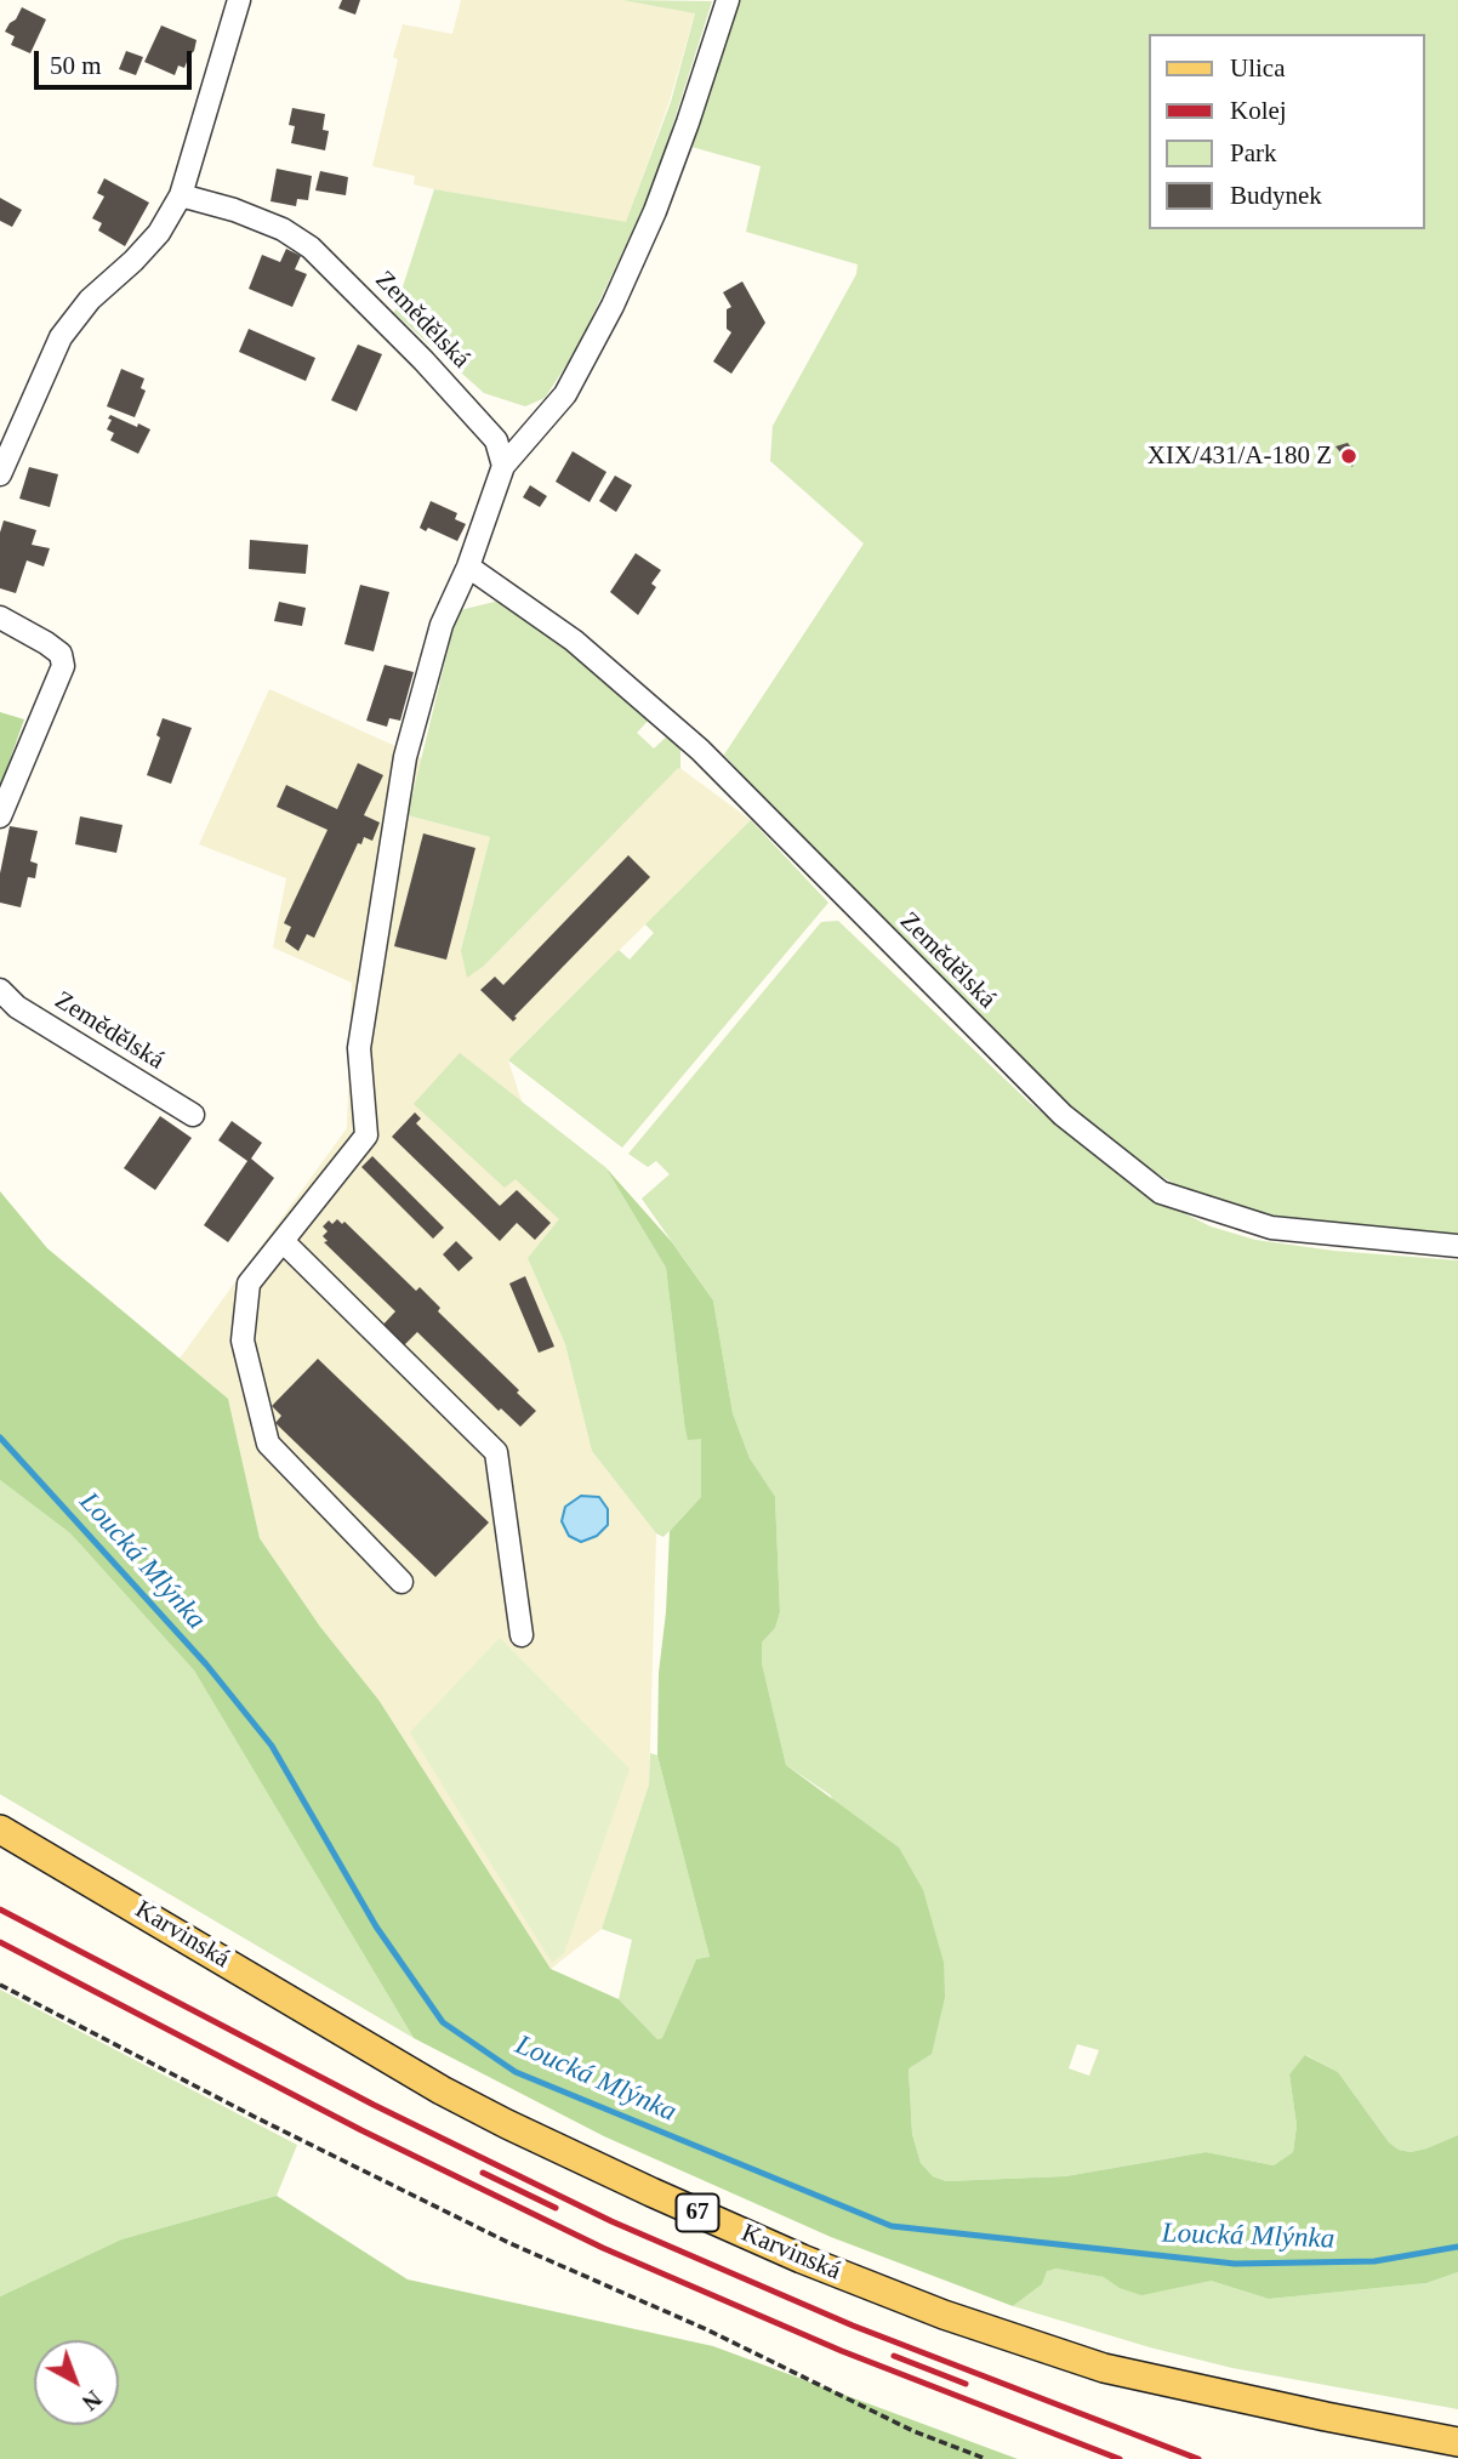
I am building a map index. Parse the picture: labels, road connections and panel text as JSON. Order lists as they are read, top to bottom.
{
  "streets": {
    "main road": ["Karvinská", "67"],
    "street": ["Zemědělská"]
  },
  "water": ["Loucká Mlýnka"],
  "places": ["XIX/431/A-180 Z"],
  "legend": [
    "Ulica",
    "Kolej",
    "Park",
    "Budynek"
  ],
  "scale_bar": "50 m",
  "north": "bottom right"
}
